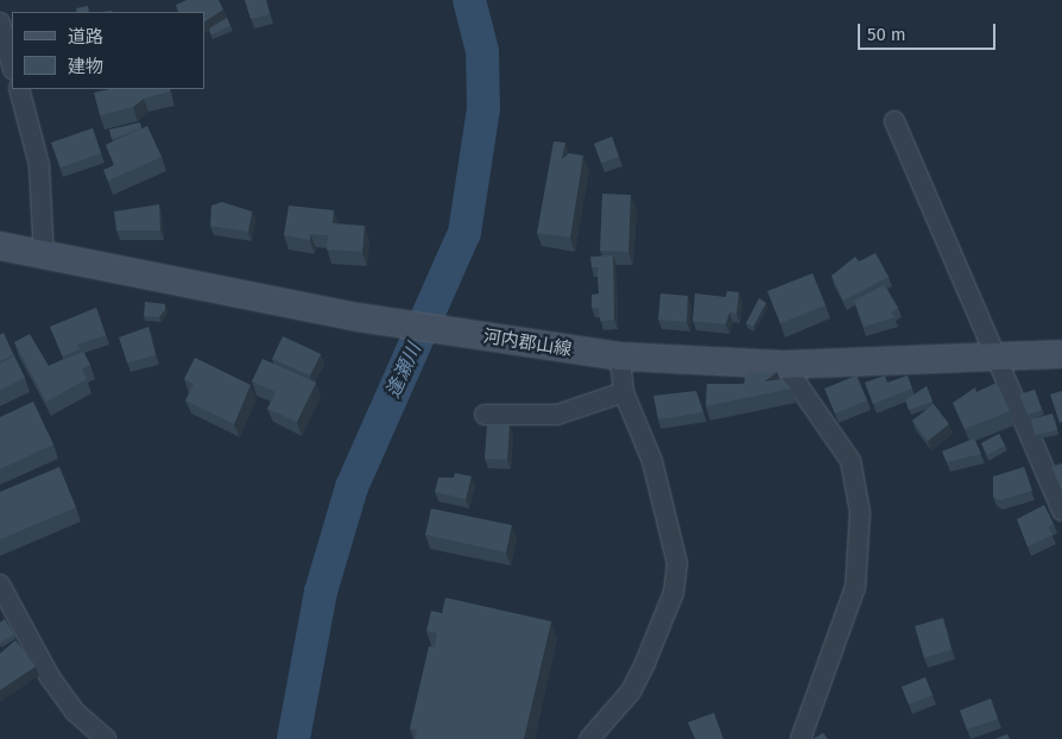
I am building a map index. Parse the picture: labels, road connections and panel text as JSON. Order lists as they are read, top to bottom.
{
  "streets": {
    "main road": ["河内郡山線"]
  },
  "water": ["逢瀬川"],
  "legend": ["道路", "建物"],
  "scale_bar": "50 m"
}
